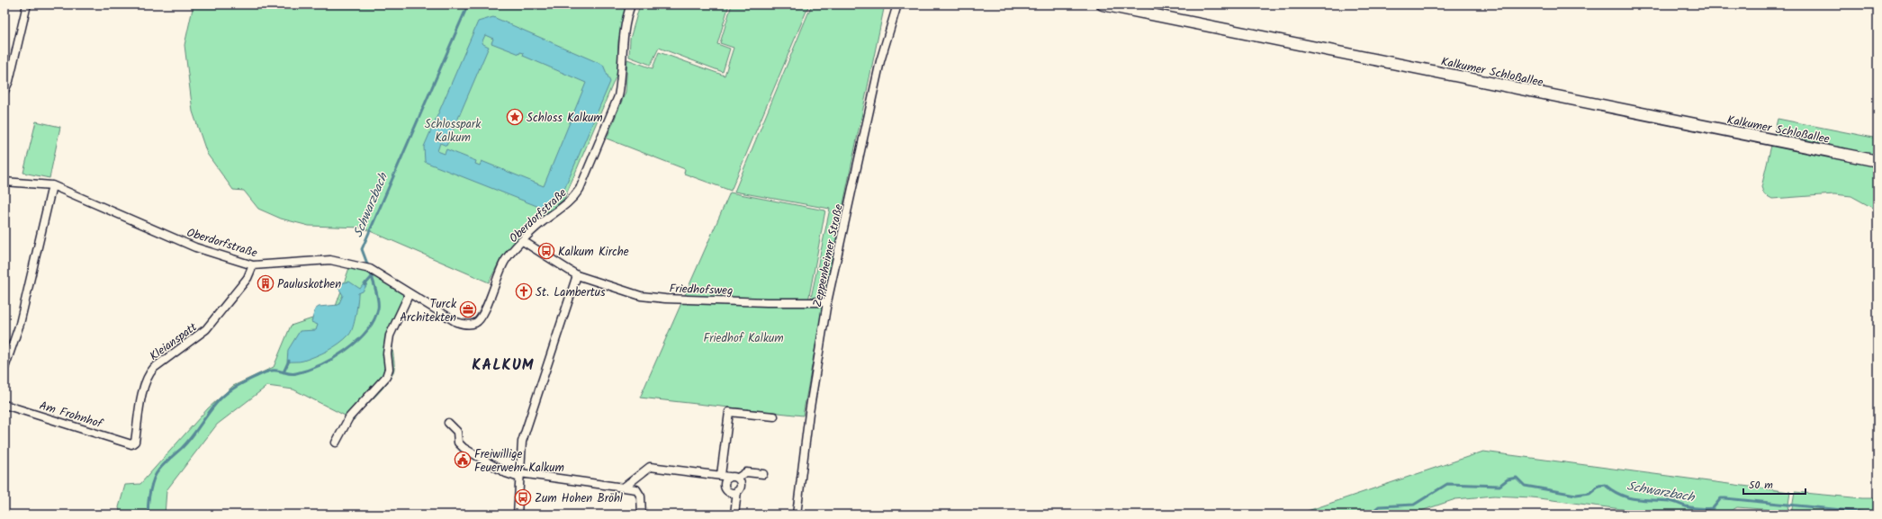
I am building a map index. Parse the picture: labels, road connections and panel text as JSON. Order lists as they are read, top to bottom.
{
  "streets": {
    "main road": ["Kalkumer Schloßallee"],
    "street": [
      "Oberdorfstraße",
      "Zeppenheimer Straße",
      "Friedhofsweg",
      "Kleianspatt",
      "Am Frohnhof"
    ]
  },
  "crossings": [
    ["Oberdorfstraße", "Friedhofsweg"],
    ["Oberdorfstraße", "Kleianspatt"],
    ["Zeppenheimer Straße", "Friedhofsweg"],
    ["Kleianspatt", "Am Frohnhof"]
  ],
  "districts": ["KALKUM"],
  "water": ["Schwarzbach"],
  "parks": ["Schlosspark Kalkum", "Friedhof Kalkum"],
  "places": {
    "place": ["Schloss Kalkum"],
    "bus stop": ["Kalkum Kirche", "Zum Hohen Bröhl"],
    "building": ["Pauluskothen"],
    "church": ["St. Lambertus"],
    "office": ["Turck Architekten"],
    "public building": ["Freiwillige Feuerwehr Kalkum"]
  },
  "scale_bar": "50 m"
}
